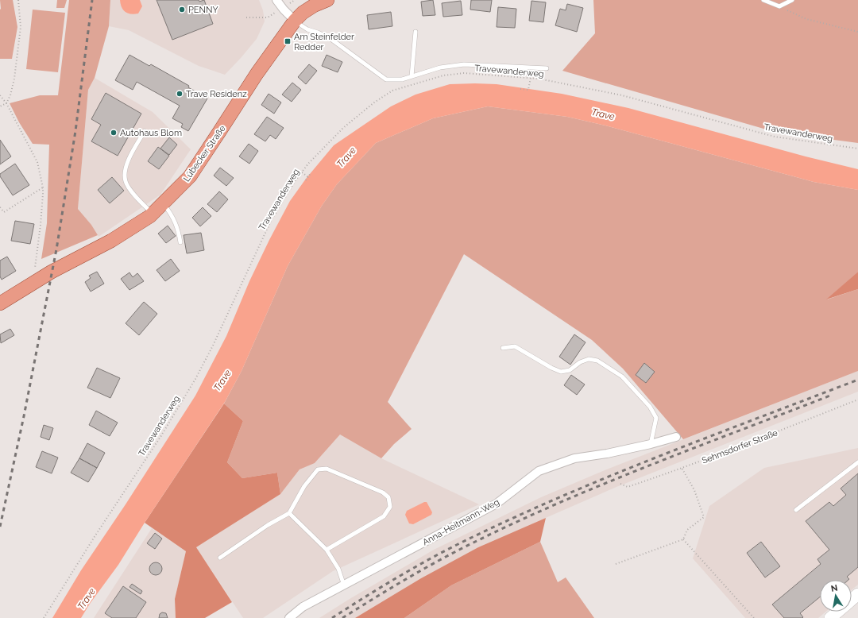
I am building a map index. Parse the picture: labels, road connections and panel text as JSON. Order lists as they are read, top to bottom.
{
  "streets": {
    "main road": ["Lübecker Straße"],
    "street": ["Anna-Heitmann-Weg"],
    "path": ["Travewanderweg", "Sehmsdorfer Straße"]
  },
  "water": ["Trave"],
  "places": {
    "other": ["PENNY", "Trave Residenz", "Autohaus Blom"],
    "transit": ["Am Steinfelder Redder"]
  },
  "north": "top"
}
